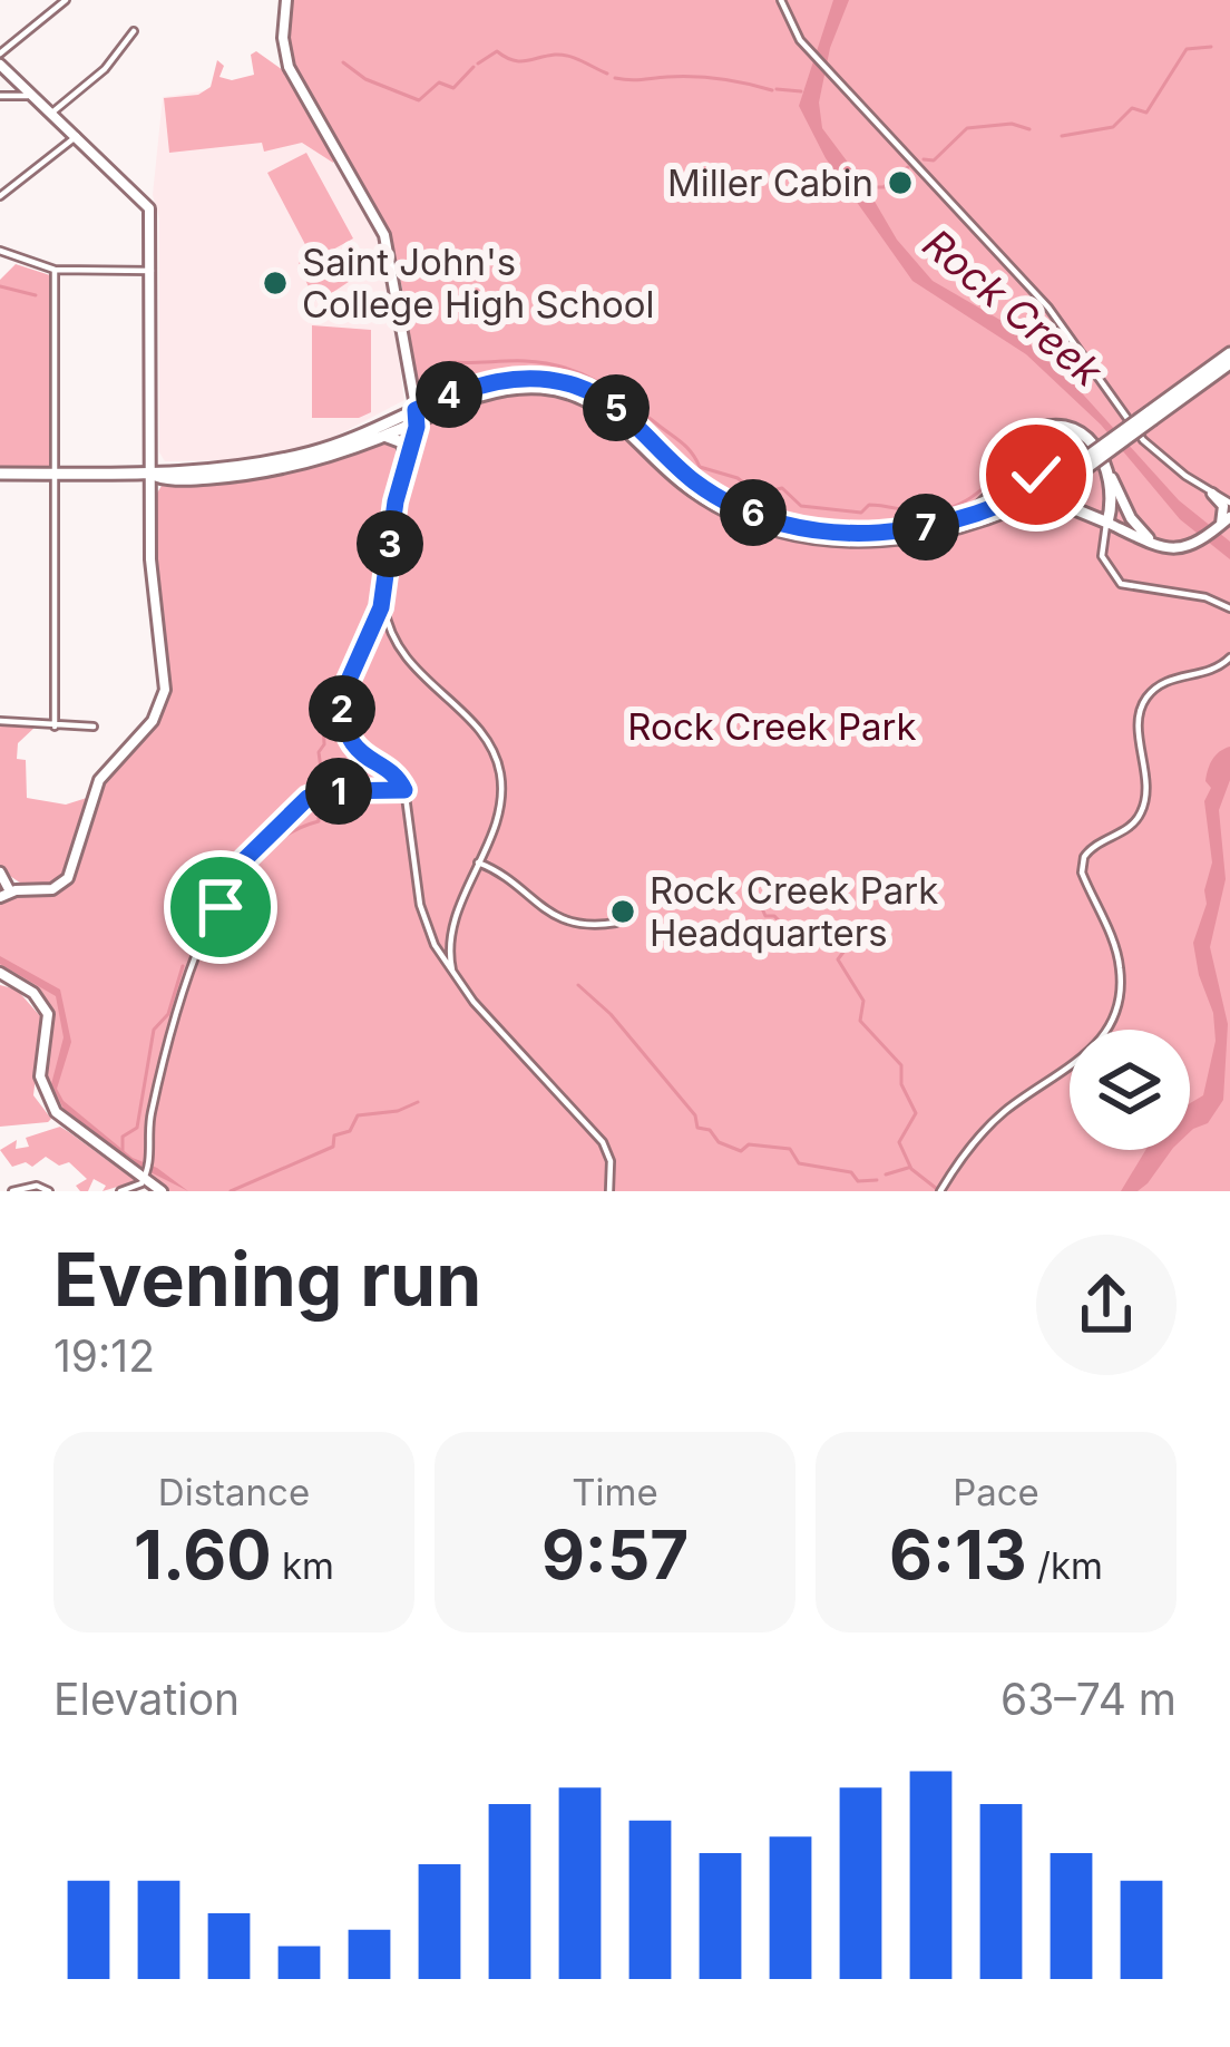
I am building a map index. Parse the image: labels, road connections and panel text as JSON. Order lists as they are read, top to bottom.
{
  "water": ["Rock Creek"],
  "parks": ["Rock Creek Park"],
  "places": ["Miller Cabin", "Saint John's College High School", "Rock Creek Park Headquarters"],
  "page": {
    "pins": [
      "4",
      "5",
      "6",
      "7",
      "3",
      "2",
      "1"
    ],
    "heading": ["Evening run", "19:12"],
    "stats": [
      ["Distance", "1.60 km"],
      ["Time", "9:57"],
      ["Pace", "6:13 /km"]
    ],
    "chart": ["Elevation", "63–74 m"]
  }
}
